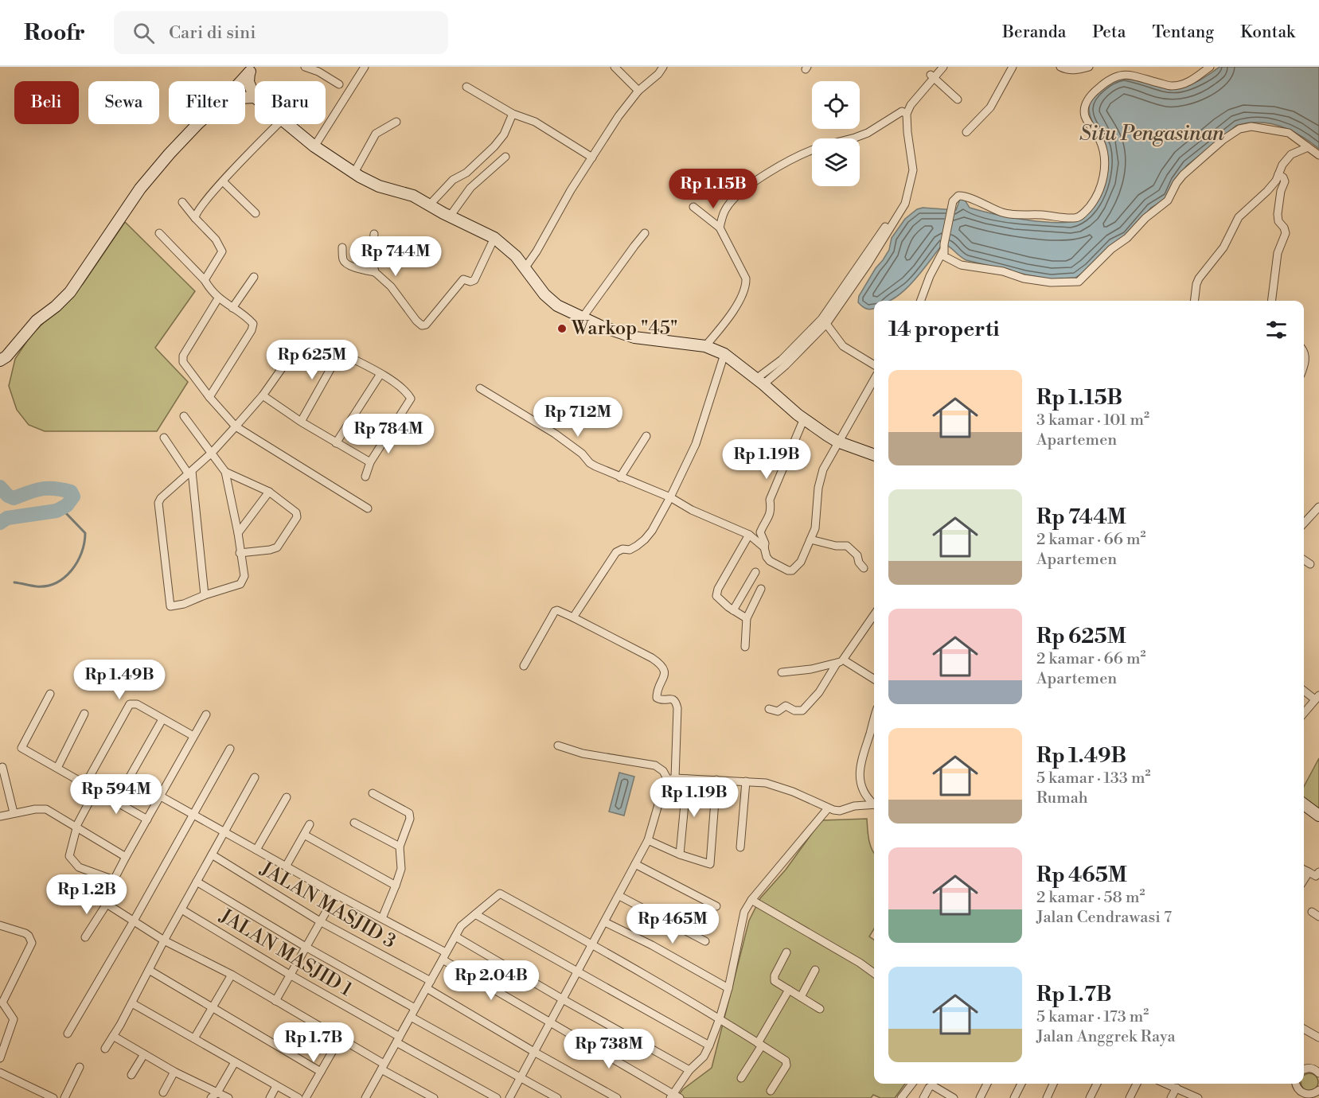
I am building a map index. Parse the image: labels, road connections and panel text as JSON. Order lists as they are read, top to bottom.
{
  "streets": {
    "street": ["JALAN MASJID 3", "JALAN MASJID 1"]
  },
  "water": ["Situ Pengasinan"],
  "places": ["Warkop \"45\""],
  "page": {
    "header": "Roofr",
    "search": "Cari di sini",
    "nav": [
      "Beranda",
      "Peta",
      "Tentang",
      "Kontak"
    ],
    "chip": [
      "Beli",
      "Sewa",
      "Filter",
      "Baru"
    ],
    "price": [
      "Rp 1.15B",
      "Rp 744M",
      "Rp 625M",
      "Rp 712M",
      "Rp 784M",
      "Rp 1.19B",
      "Rp 1.49B",
      "Rp 594M",
      "Rp 1.19B",
      "Rp 1.2B",
      "Rp 465M",
      "Rp 2.04B",
      "Rp 1.7B",
      "Rp 738M"
    ],
    "heading": "14 properti",
    "list": [
      {
        "name": "Rp 1.15B",
        "note": "3 kamar · 101 m² · Apartemen"
      },
      {
        "name": "Rp 744M",
        "note": "2 kamar · 66 m² · Apartemen"
      },
      {
        "name": "Rp 625M",
        "note": "2 kamar · 66 m² · Apartemen"
      },
      {
        "name": "Rp 1.49B",
        "note": "5 kamar · 133 m² · Rumah"
      },
      {
        "name": "Rp 465M",
        "note": "2 kamar · 58 m² · Jalan Cendrawasi 7"
      },
      {
        "name": "Rp 1.7B",
        "note": "5 kamar · 173 m² · Jalan Anggrek Raya"
      }
    ]
  }
}
